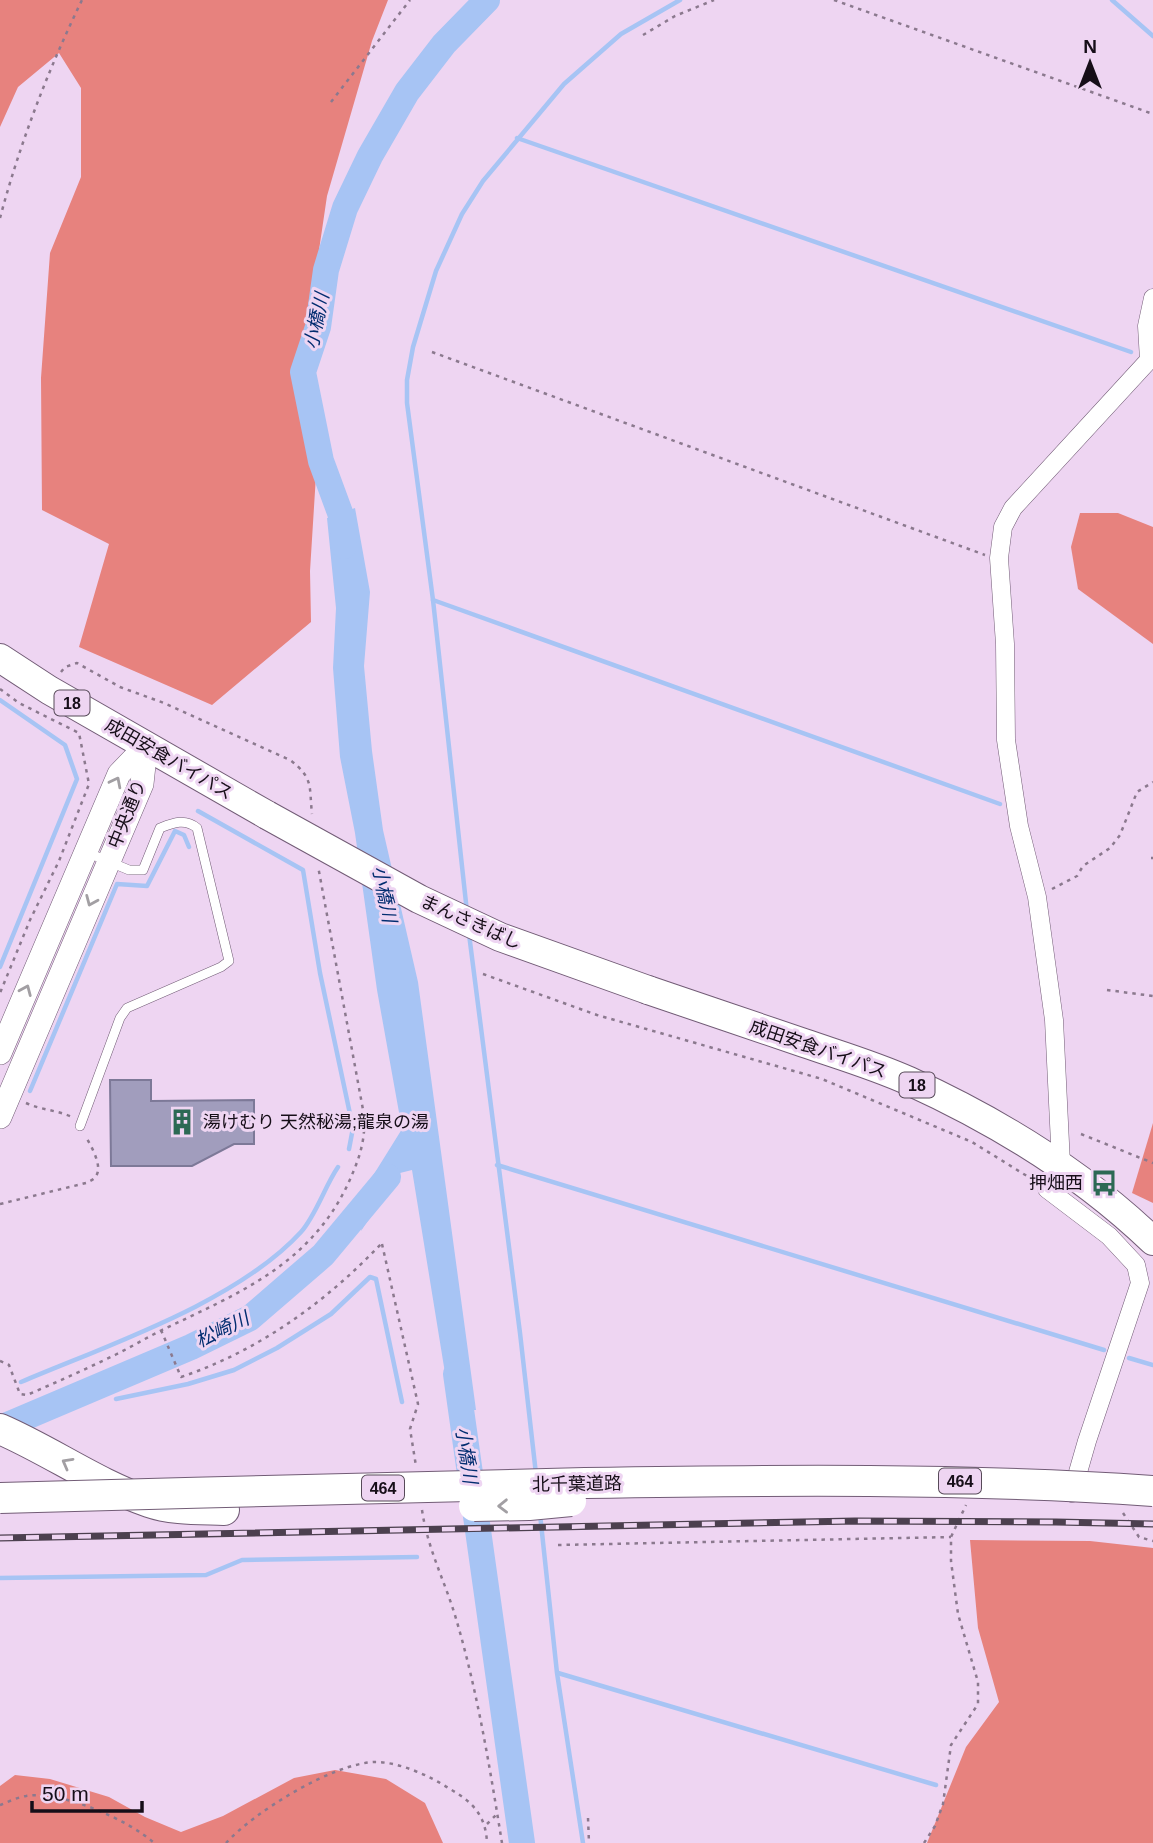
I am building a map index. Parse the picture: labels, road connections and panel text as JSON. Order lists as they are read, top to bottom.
{
  "streets": {
    "highway": ["464", "北千葉道路"],
    "main road": ["18", "成田安食バイパス", "まんさきばし"],
    "street": ["中央通り"]
  },
  "crossings": [
    ["成田安食バイパス", "中央通り"],
    ["成田安食バイパス", "まんさきばし"]
  ],
  "water": ["小橋川", "松崎川"],
  "places": {
    "building": ["湯けむり 天然秘湯;龍泉の湯"],
    "bus stop": ["押畑西"]
  },
  "scale_bar": "50 m",
  "north": "top"
}
